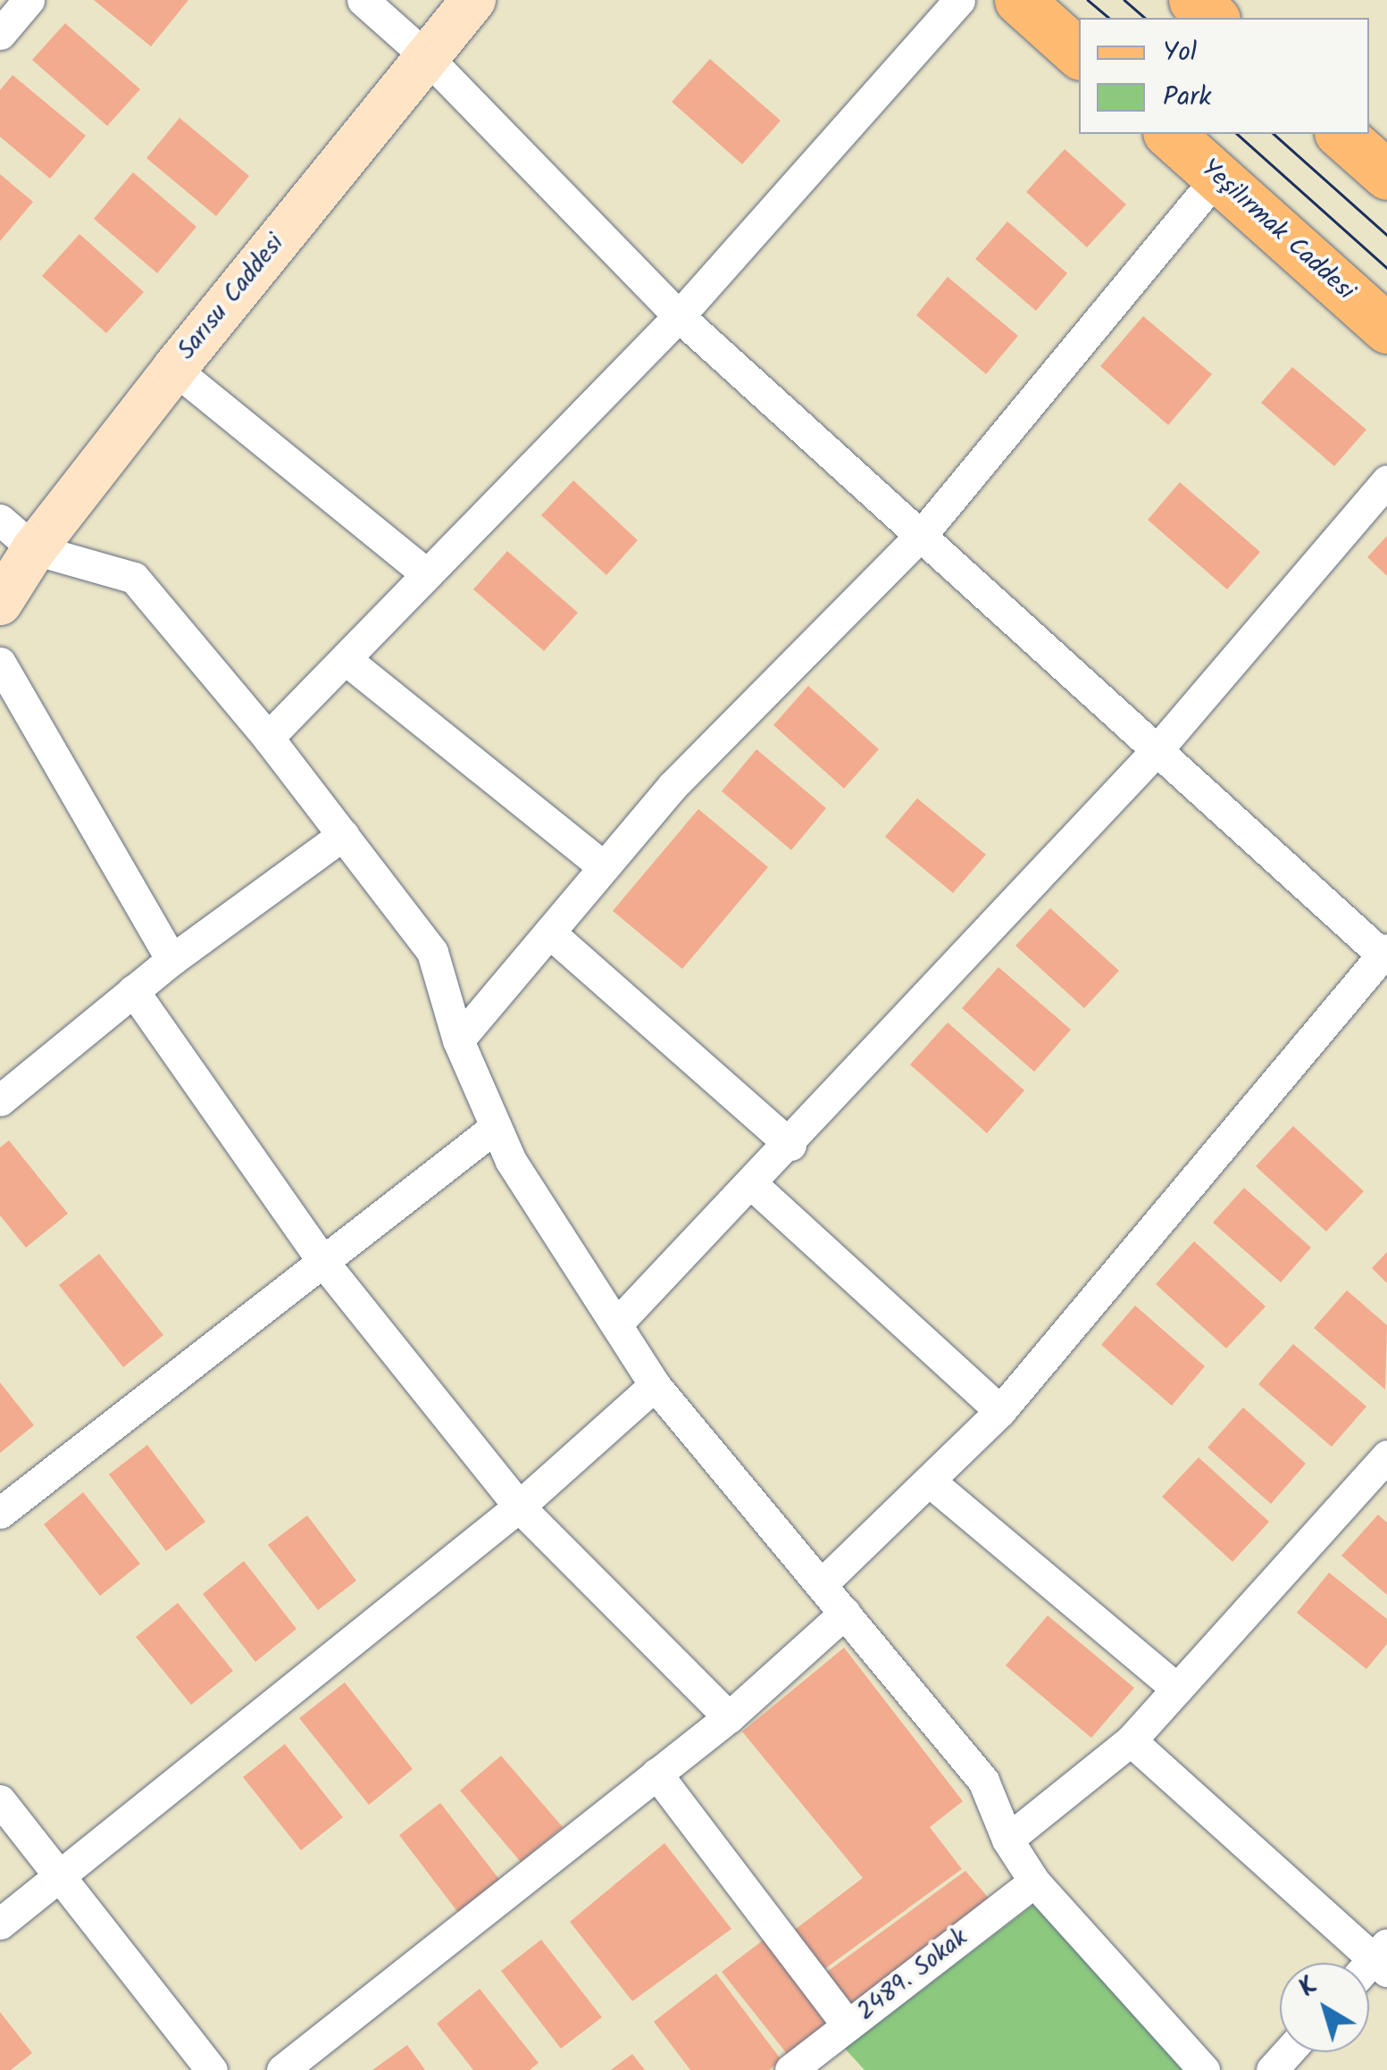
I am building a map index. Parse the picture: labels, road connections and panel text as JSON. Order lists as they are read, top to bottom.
{
  "streets": {
    "main road": ["Yeşilırmak Caddesi"],
    "street": ["Sarısu Caddesi", "2489. Sokak"]
  },
  "legend": ["Yol", "Park"],
  "north": "top left"
}
